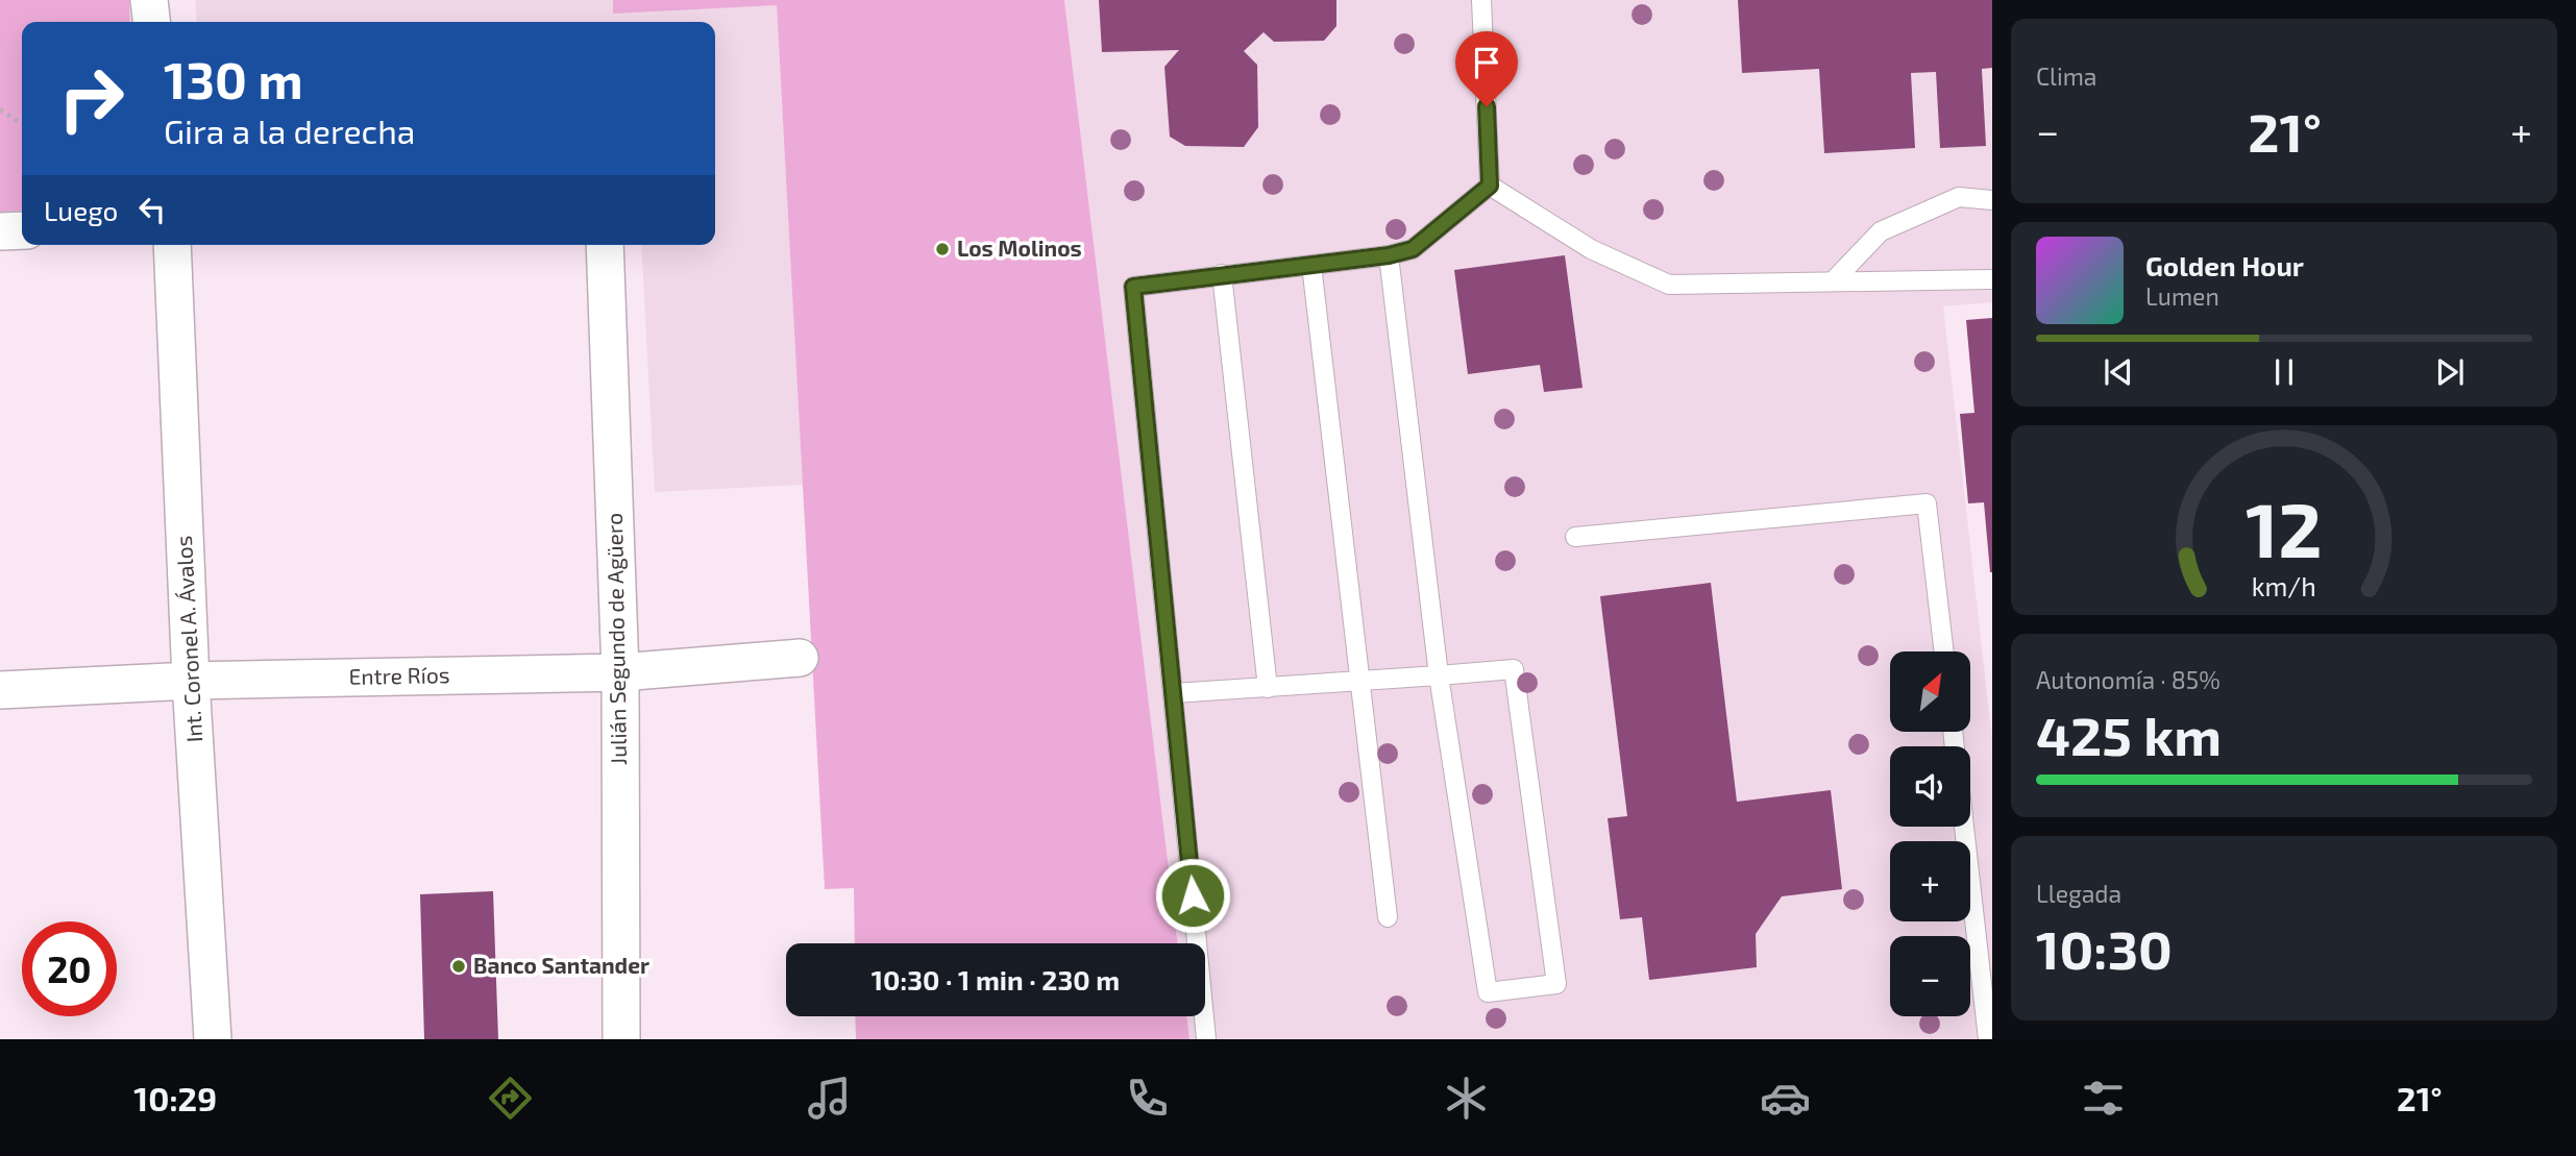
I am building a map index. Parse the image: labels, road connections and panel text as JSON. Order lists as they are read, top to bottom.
{
  "streets": {
    "street": ["Int. Coronel A. Ávalos", "Julián Segundo de Agüero", "Entre Ríos"]
  },
  "crossings": [
    ["Int. Coronel A. Ávalos", "Entre Ríos"],
    ["Julián Segundo de Agüero", "Entre Ríos"]
  ],
  "places": ["Los Molinos", "Banco Santander"],
  "north": "top right",
  "page": {
    "tile": [
      "Clima",
      ["Autonomía · 85%", "425 km"],
      ["Llegada", "10:30"]
    ],
    "turn": ["130 m", "Gira a la derecha"],
    "heat": ["−", "21°", "+"],
    "then": "Luego",
    "song": ["Golden Hour", "Lumen"],
    "map_buttons": ["+", "−"],
    "limit": "20",
    "trip": "10:30 · 1 min · 230 m",
    "tabs": ["10:29", "21°"],
    "gauge": ["12", "km/h"]
  }
}
